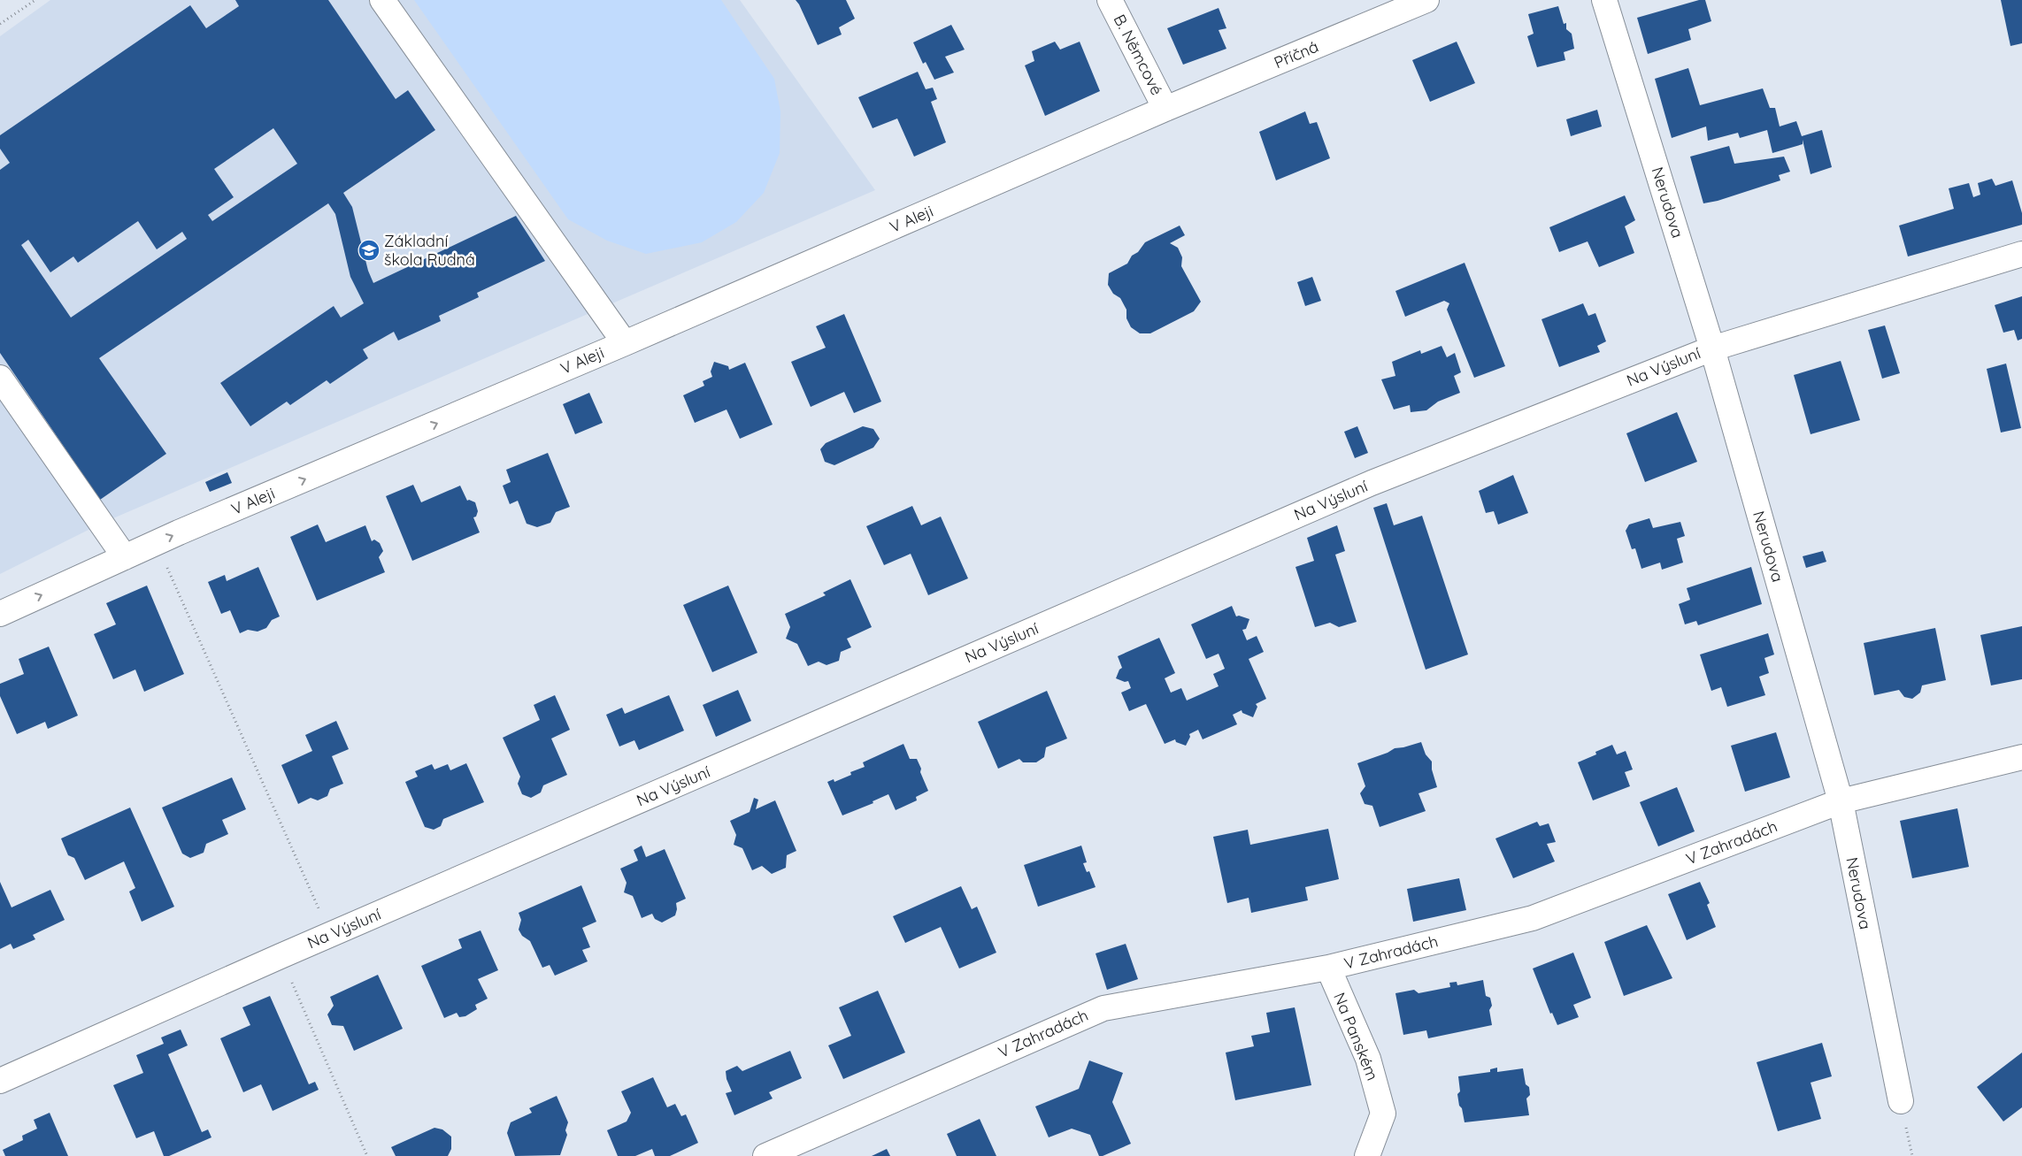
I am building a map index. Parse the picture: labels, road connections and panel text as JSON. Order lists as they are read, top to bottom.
{
  "streets": {
    "street": [
      "B. Němcové",
      "Příčná",
      "Nerudova",
      "V Aleji",
      "Na Výsluní",
      "V Zahradách",
      "Na Panském"
    ]
  },
  "crossings": [
    ["B. Němcové", "Příčná"],
    ["B. Němcové", "V Aleji"],
    ["Příčná", "V Aleji"],
    ["Nerudova", "Na Výsluní"],
    ["Nerudova", "V Zahradách"],
    ["V Zahradách", "Na Panském"]
  ],
  "one_way": ["V Aleji"],
  "places": {
    "school or university": ["Základní škola Rudná"]
  }
}
